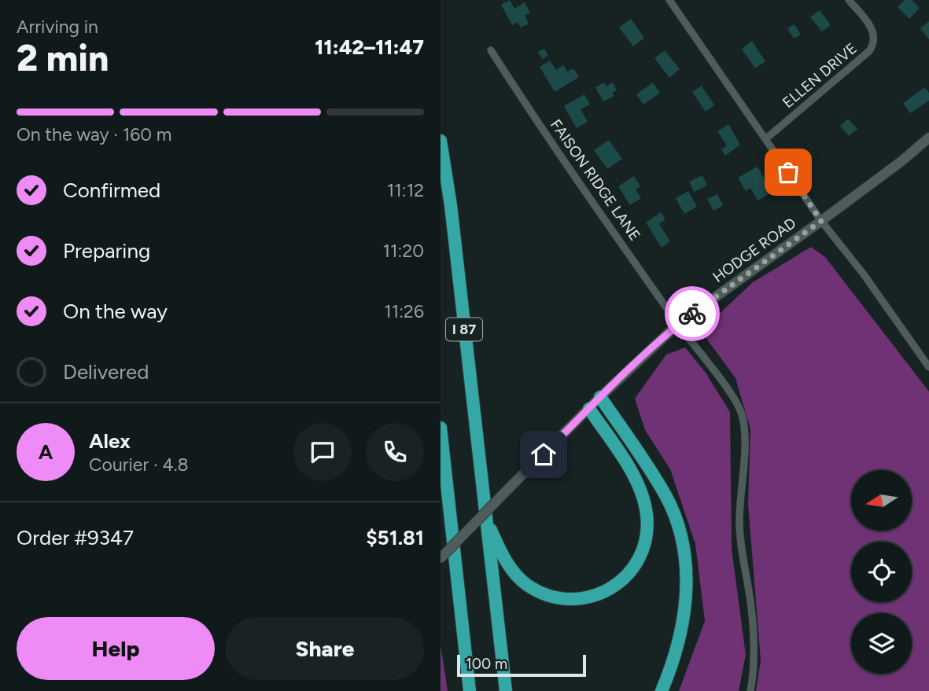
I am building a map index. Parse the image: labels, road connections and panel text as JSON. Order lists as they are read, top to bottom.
{
  "streets": {
    "highway": ["I 87"],
    "main road": ["HODGE ROAD"],
    "street": ["ELLEN DRIVE", "FAISON RIDGE LANE"]
  },
  "crossings": [
    ["FAISON RIDGE LANE", "HODGE ROAD"]
  ],
  "scale_bar": "100 m",
  "north": "left",
  "page": {
    "heading": ["2 min", "Arriving in", "11:42–11:47"],
    "panel": [
      "Alex",
      "Courier · 4.8",
      "Order #9347",
      "$51.81"
    ],
    "bar": "On the way · 160 m",
    "list": [
      ["Confirmed", "11:12"],
      ["Preparing", "11:20"],
      ["On the way", "11:26"],
      "Delivered"
    ],
    "round": "A",
    "buttons": ["Help", "Share"],
    "scale": "100 m"
  }
}
